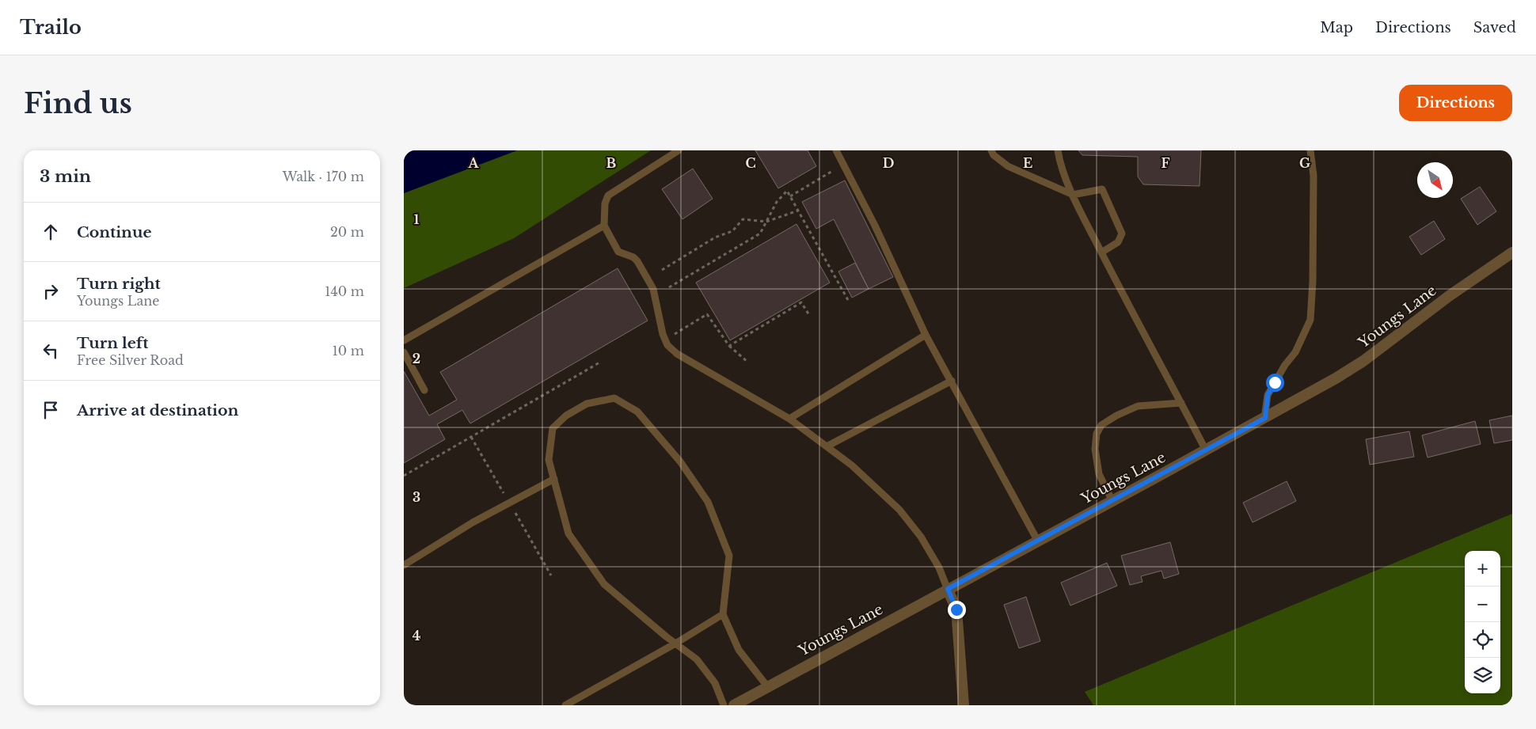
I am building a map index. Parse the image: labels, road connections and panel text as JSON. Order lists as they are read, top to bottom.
{
  "streets": {
    "street": ["Youngs Lane"]
  },
  "north": "bottom right",
  "page": {
    "header": "Trailo",
    "nav": ["Map", "Directions", "Saved"],
    "buttons": "Directions",
    "title": "Find us",
    "heading": ["3 min", "Walk · 170 m"],
    "list": [
      ["Continue", "20 m"],
      ["Turn right", "Youngs Lane", "140 m"],
      ["Turn left", "Free Silver Road", "10 m"],
      "Arrive at destination"
    ],
    "map_buttons": ["+", "−"]
  },
  "grid": {
    "columns": [
      "A",
      "B",
      "C",
      "D",
      "E",
      "F",
      "G"
    ],
    "rows": [
      "1",
      "2",
      "3",
      "4"
    ]
  }
}
